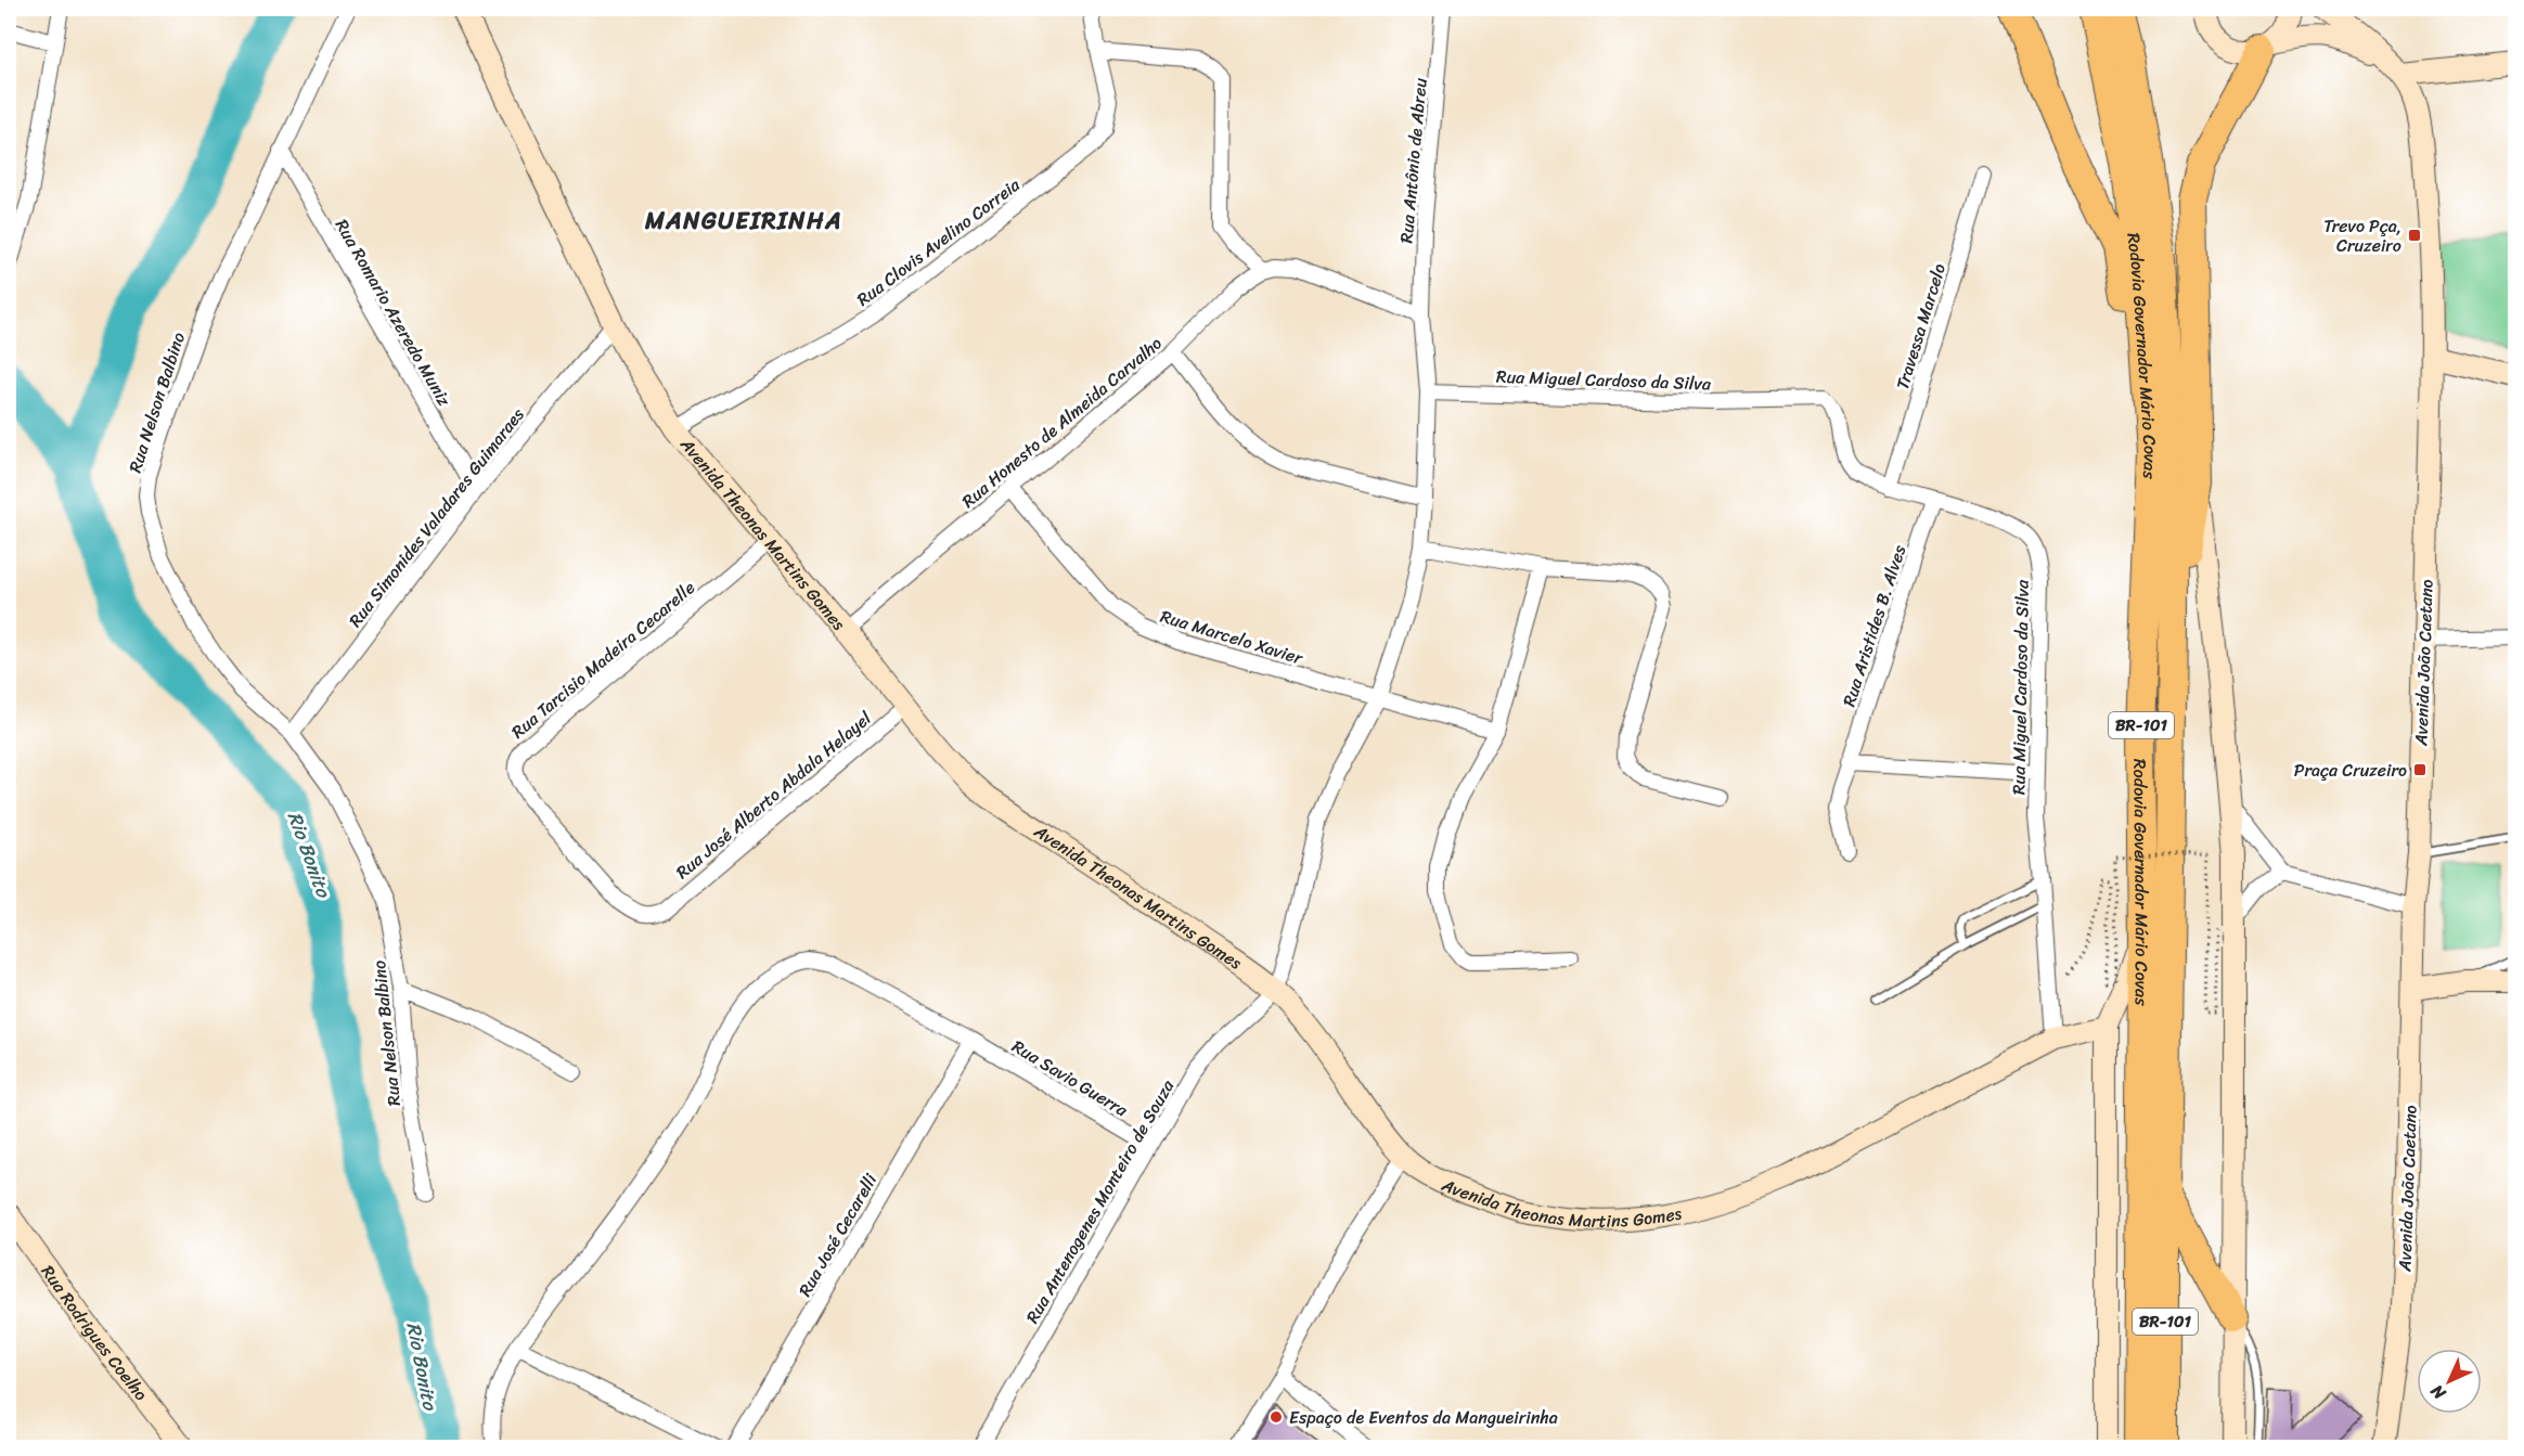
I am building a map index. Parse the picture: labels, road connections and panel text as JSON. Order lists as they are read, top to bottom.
{
  "streets": {
    "highway": ["Rodovia Governador Mário Covas", "BR-101"],
    "street": [
      "Rua Antônio de Abreu",
      "Rua Clovis Avelino Correia",
      "Rua Romario Azeredo Muniz",
      "Travessa Marcelo",
      "Rua Miguel Cardoso da Silva",
      "Rua Nelson Balbino",
      "Rua Honesto de Almeida Carvalho",
      "Rua Simonides Valadares Guimaraes",
      "Avenida Theonas Martins Gomes",
      "Rua Aristides B. Alves",
      "Rua Marcelo Xavier",
      "Rua Tarcisio Madeira Cecarelle",
      "Avenida João Caetano",
      "Rua José Alberto Abdala Helayel",
      "Rua Savio Guerra",
      "Rua Antenogenes Monteiro de Souza",
      "Rua José Cecarelli",
      "Rua Rodrigues Coelho"
    ]
  },
  "crossings": [
    ["Rua Antônio de Abreu", "Rua Miguel Cardoso da Silva"],
    ["Rua Antônio de Abreu", "Avenida Theonas Martins Gomes"],
    ["Rua Antônio de Abreu", "Rua Marcelo Xavier"],
    ["Rua Antônio de Abreu", "Rua Antenogenes Monteiro de Souza"],
    ["Rua Clovis Avelino Correia", "Avenida Theonas Martins Gomes"],
    ["Rua Romario Azeredo Muniz", "Rua Nelson Balbino"],
    ["Rua Romario Azeredo Muniz", "Rua Simonides Valadares Guimaraes"],
    ["Travessa Marcelo", "Rua Miguel Cardoso da Silva"],
    ["Rua Miguel Cardoso da Silva", "Avenida Theonas Martins Gomes"],
    ["Rua Miguel Cardoso da Silva", "Rua Aristides B. Alves"],
    ["Rua Nelson Balbino", "Rua Simonides Valadares Guimaraes"],
    ["Rua Honesto de Almeida Carvalho", "Avenida Theonas Martins Gomes"],
    ["Rua Honesto de Almeida Carvalho", "Rua Marcelo Xavier"],
    ["Rua Simonides Valadares Guimaraes", "Avenida Theonas Martins Gomes"],
    ["Avenida Theonas Martins Gomes", "Rua Tarcisio Madeira Cecarelle"],
    ["Avenida Theonas Martins Gomes", "Rua José Alberto Abdala Helayel"],
    ["Avenida Theonas Martins Gomes", "Rua Antenogenes Monteiro de Souza"],
    ["Rua Tarcisio Madeira Cecarelle", "Rua José Alberto Abdala Helayel"],
    ["Rua Savio Guerra", "Rua Antenogenes Monteiro de Souza"],
    ["Rua Savio Guerra", "Rua José Cecarelli"]
  ],
  "districts": ["MANGUEIRINHA"],
  "water": ["Rio Bonito"],
  "places": {
    "transit": ["Trevo Pça, Cruzeiro", "Praça Cruzeiro"],
    "other": ["Espaço de Eventos da Mangueirinha"]
  },
  "north": "bottom left"
}
